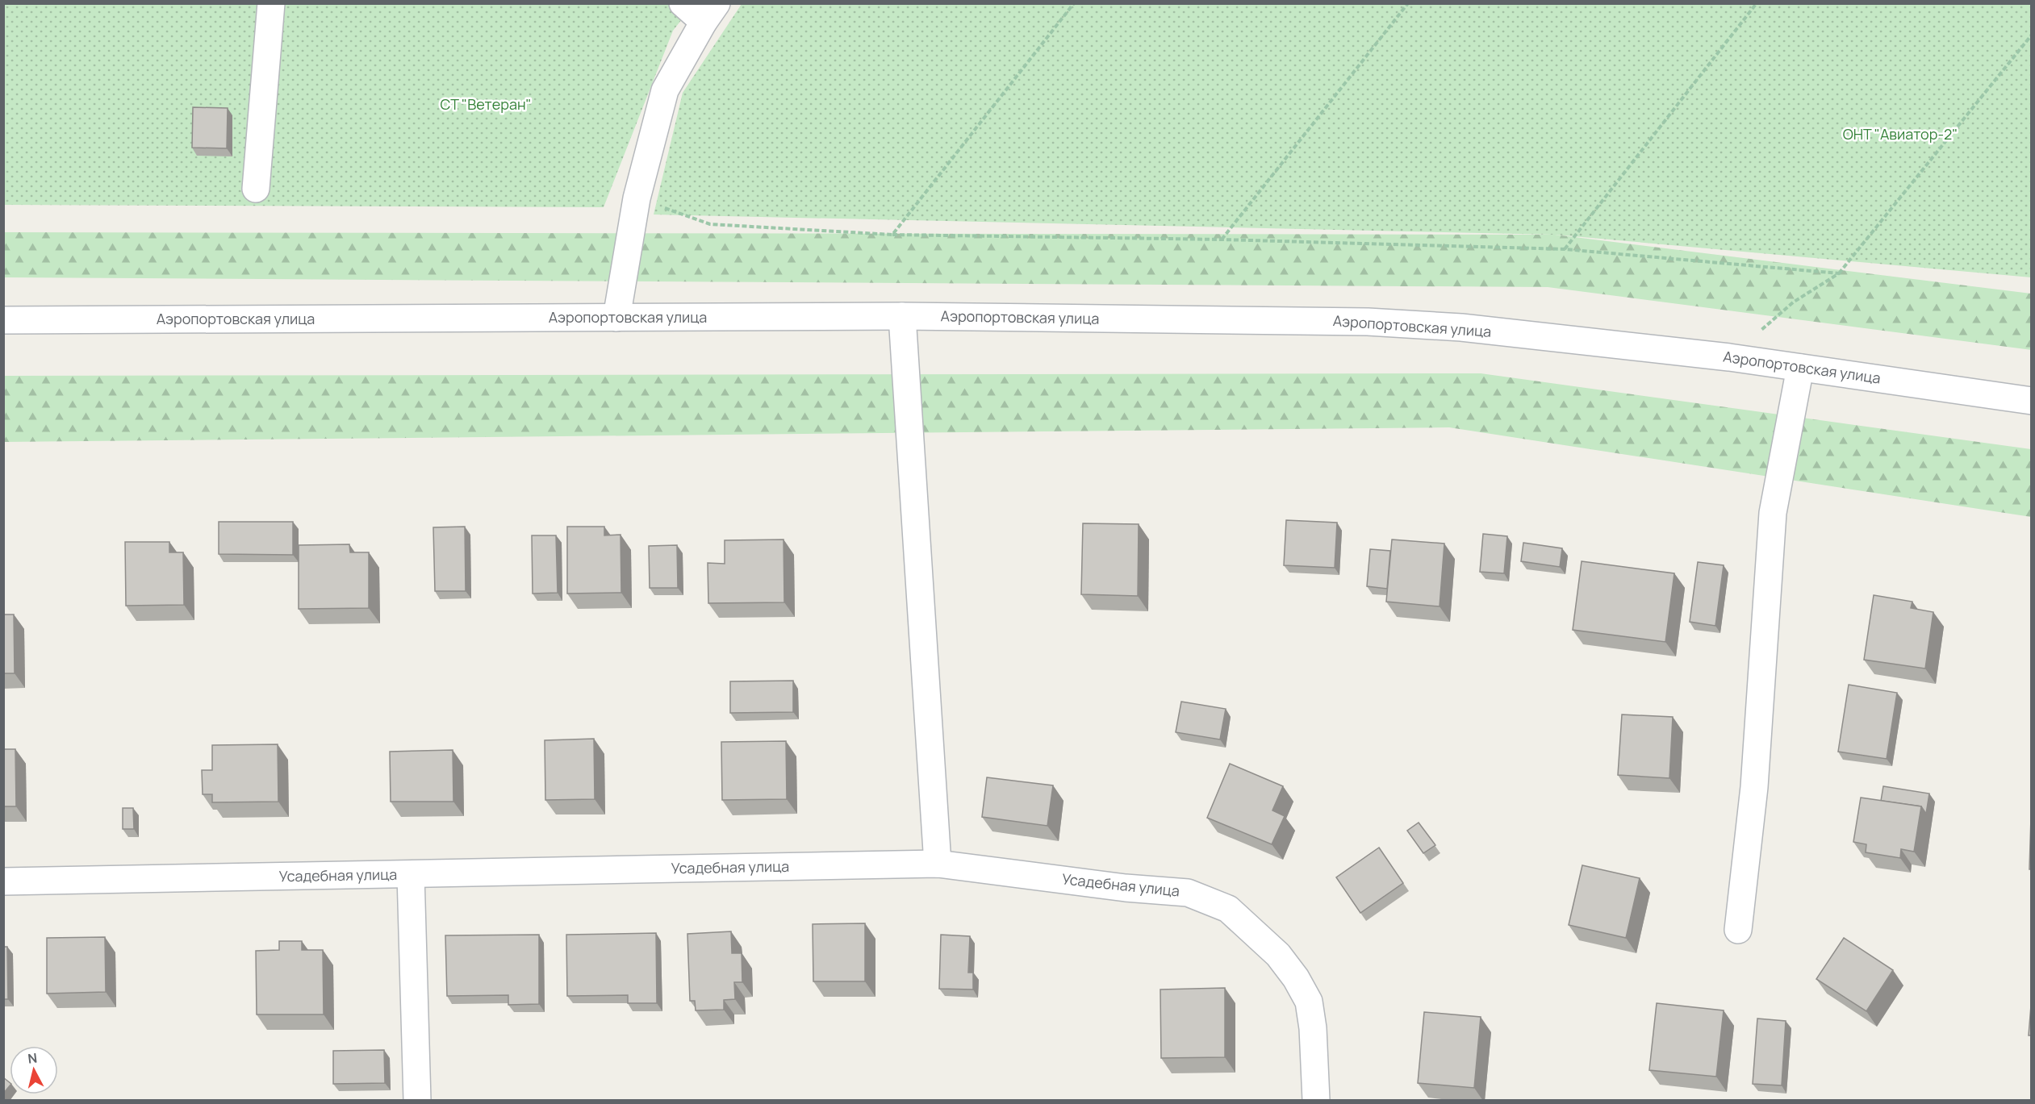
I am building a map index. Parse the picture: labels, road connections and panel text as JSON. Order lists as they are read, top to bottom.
{
  "streets": {
    "street": ["Аэропортовская улица", "Усадебная улица"]
  },
  "parks": ["СТ \"Ветеран\"", "ОНТ \"Авиатор-2\""],
  "north": "top"
}
